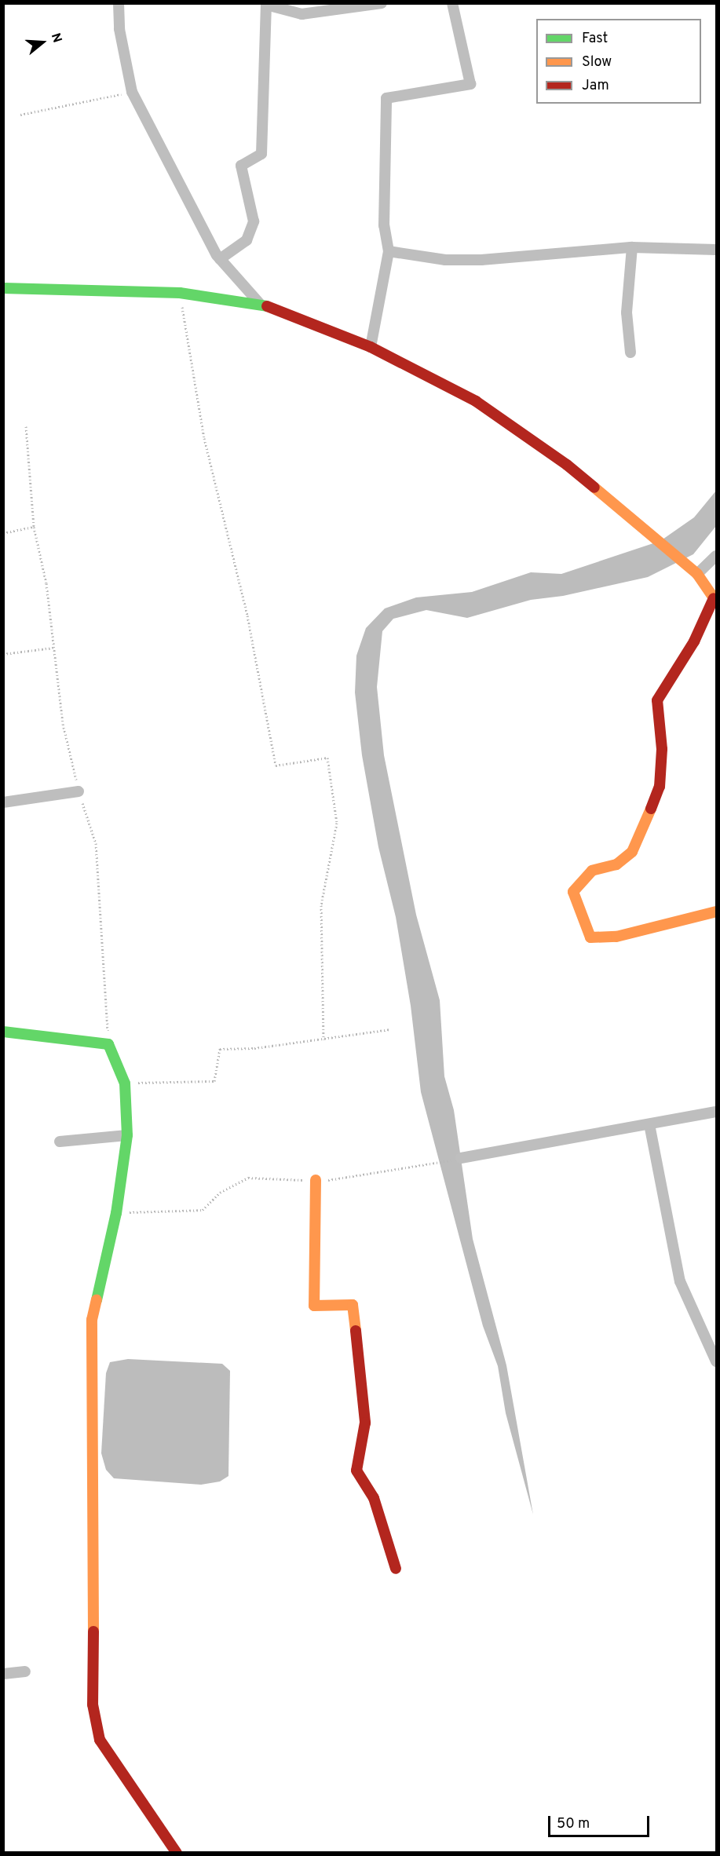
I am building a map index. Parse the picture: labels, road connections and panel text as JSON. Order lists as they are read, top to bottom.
{
  "legend": ["Fast", "Slow", "Jam"],
  "scale_bar": "50 m",
  "north": "right"
}
